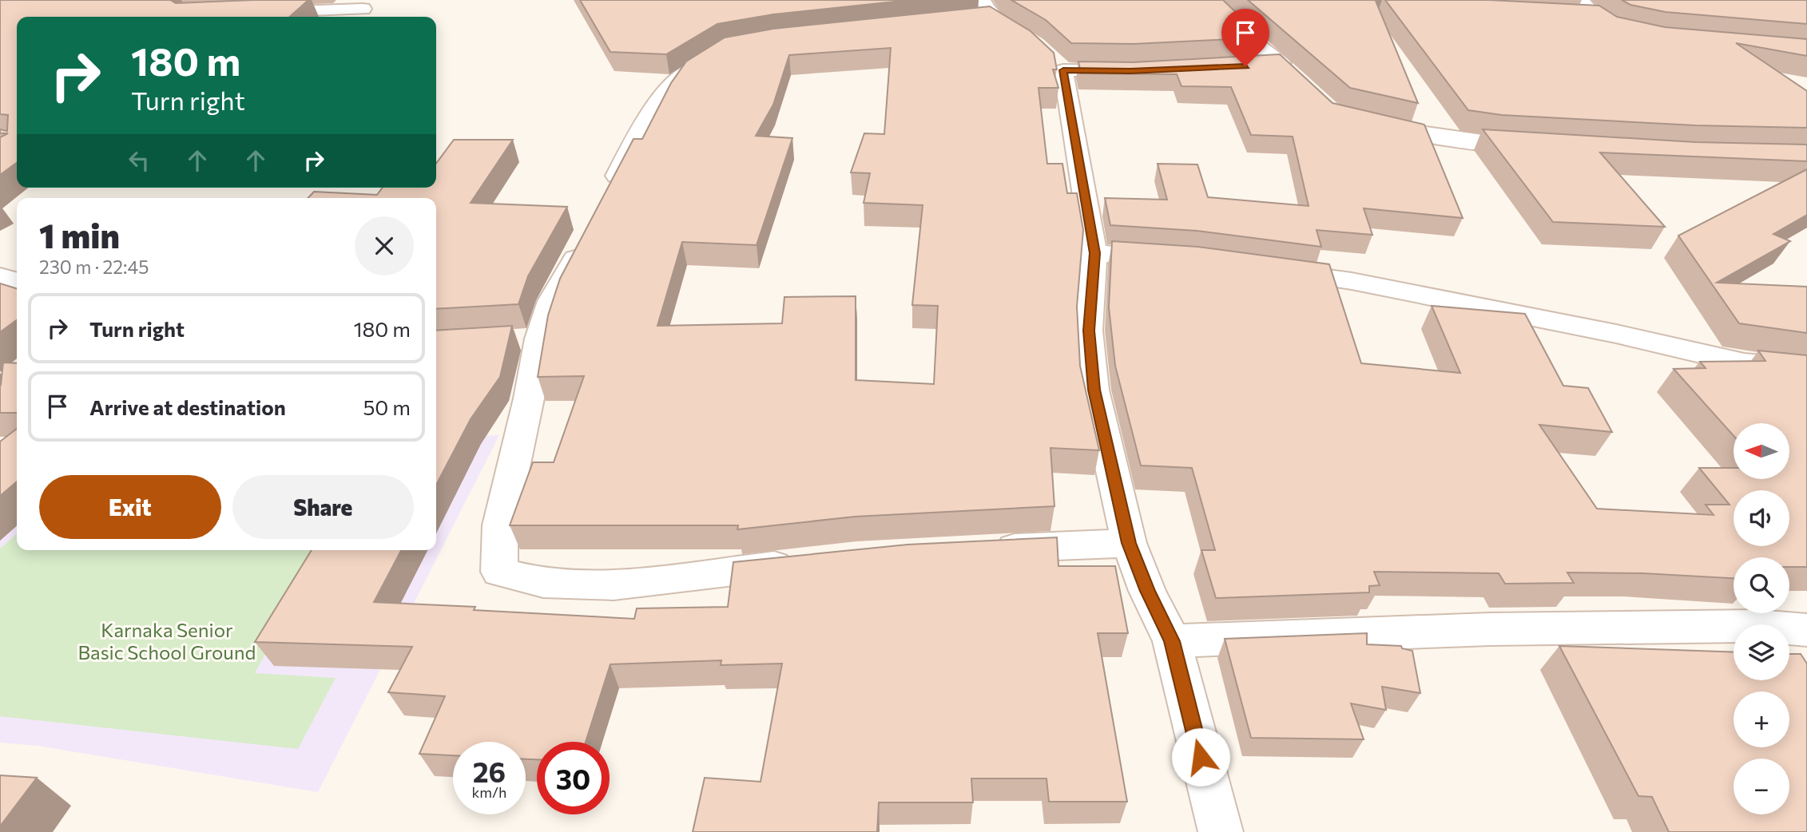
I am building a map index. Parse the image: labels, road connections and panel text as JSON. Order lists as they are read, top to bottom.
{
  "parks": ["Karnaka Senior Basic School Ground"],
  "north": "left",
  "page": {
    "turn": ["180 m", "Turn right"],
    "heading": ["1 min", "230 m · 22:45"],
    "list": [
      {
        "name": "Turn right",
        "value": "180 m"
      },
      {
        "name": "Arrive at destination",
        "value": "50 m"
      }
    ],
    "map_buttons": ["+", "−"],
    "buttons": ["Exit", "Share"],
    "speed": "26 km/h",
    "limit": "30"
  }
}
